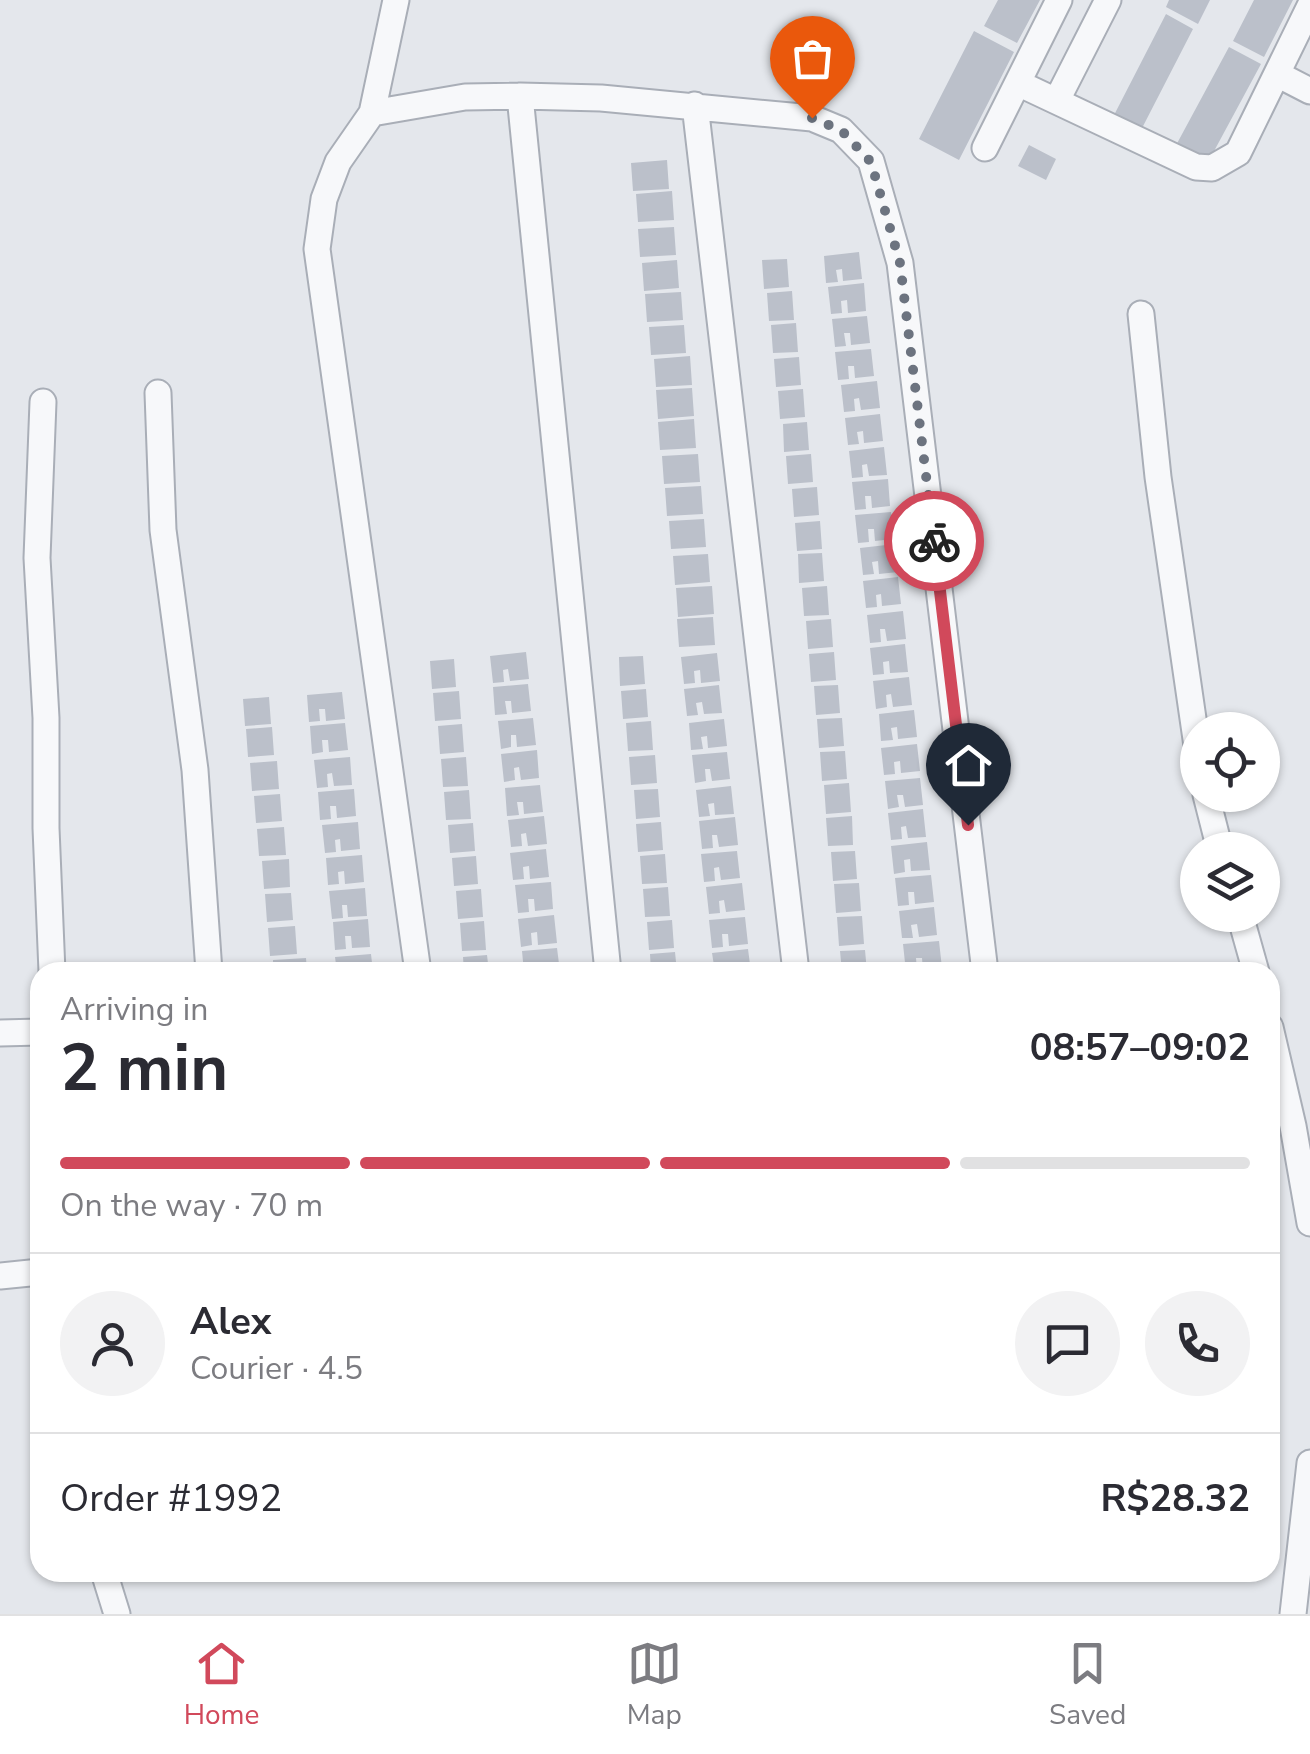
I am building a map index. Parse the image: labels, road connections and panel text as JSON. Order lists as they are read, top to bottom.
{
  "page": {
    "heading": ["2 min", "Arriving in", "08:57–09:02"],
    "panel": [
      "Alex",
      "Courier · 4.5",
      "Order #1992",
      "R$28.32"
    ],
    "bar": "On the way · 70 m",
    "tabs": ["Home", "Map", "Saved"]
  }
}
